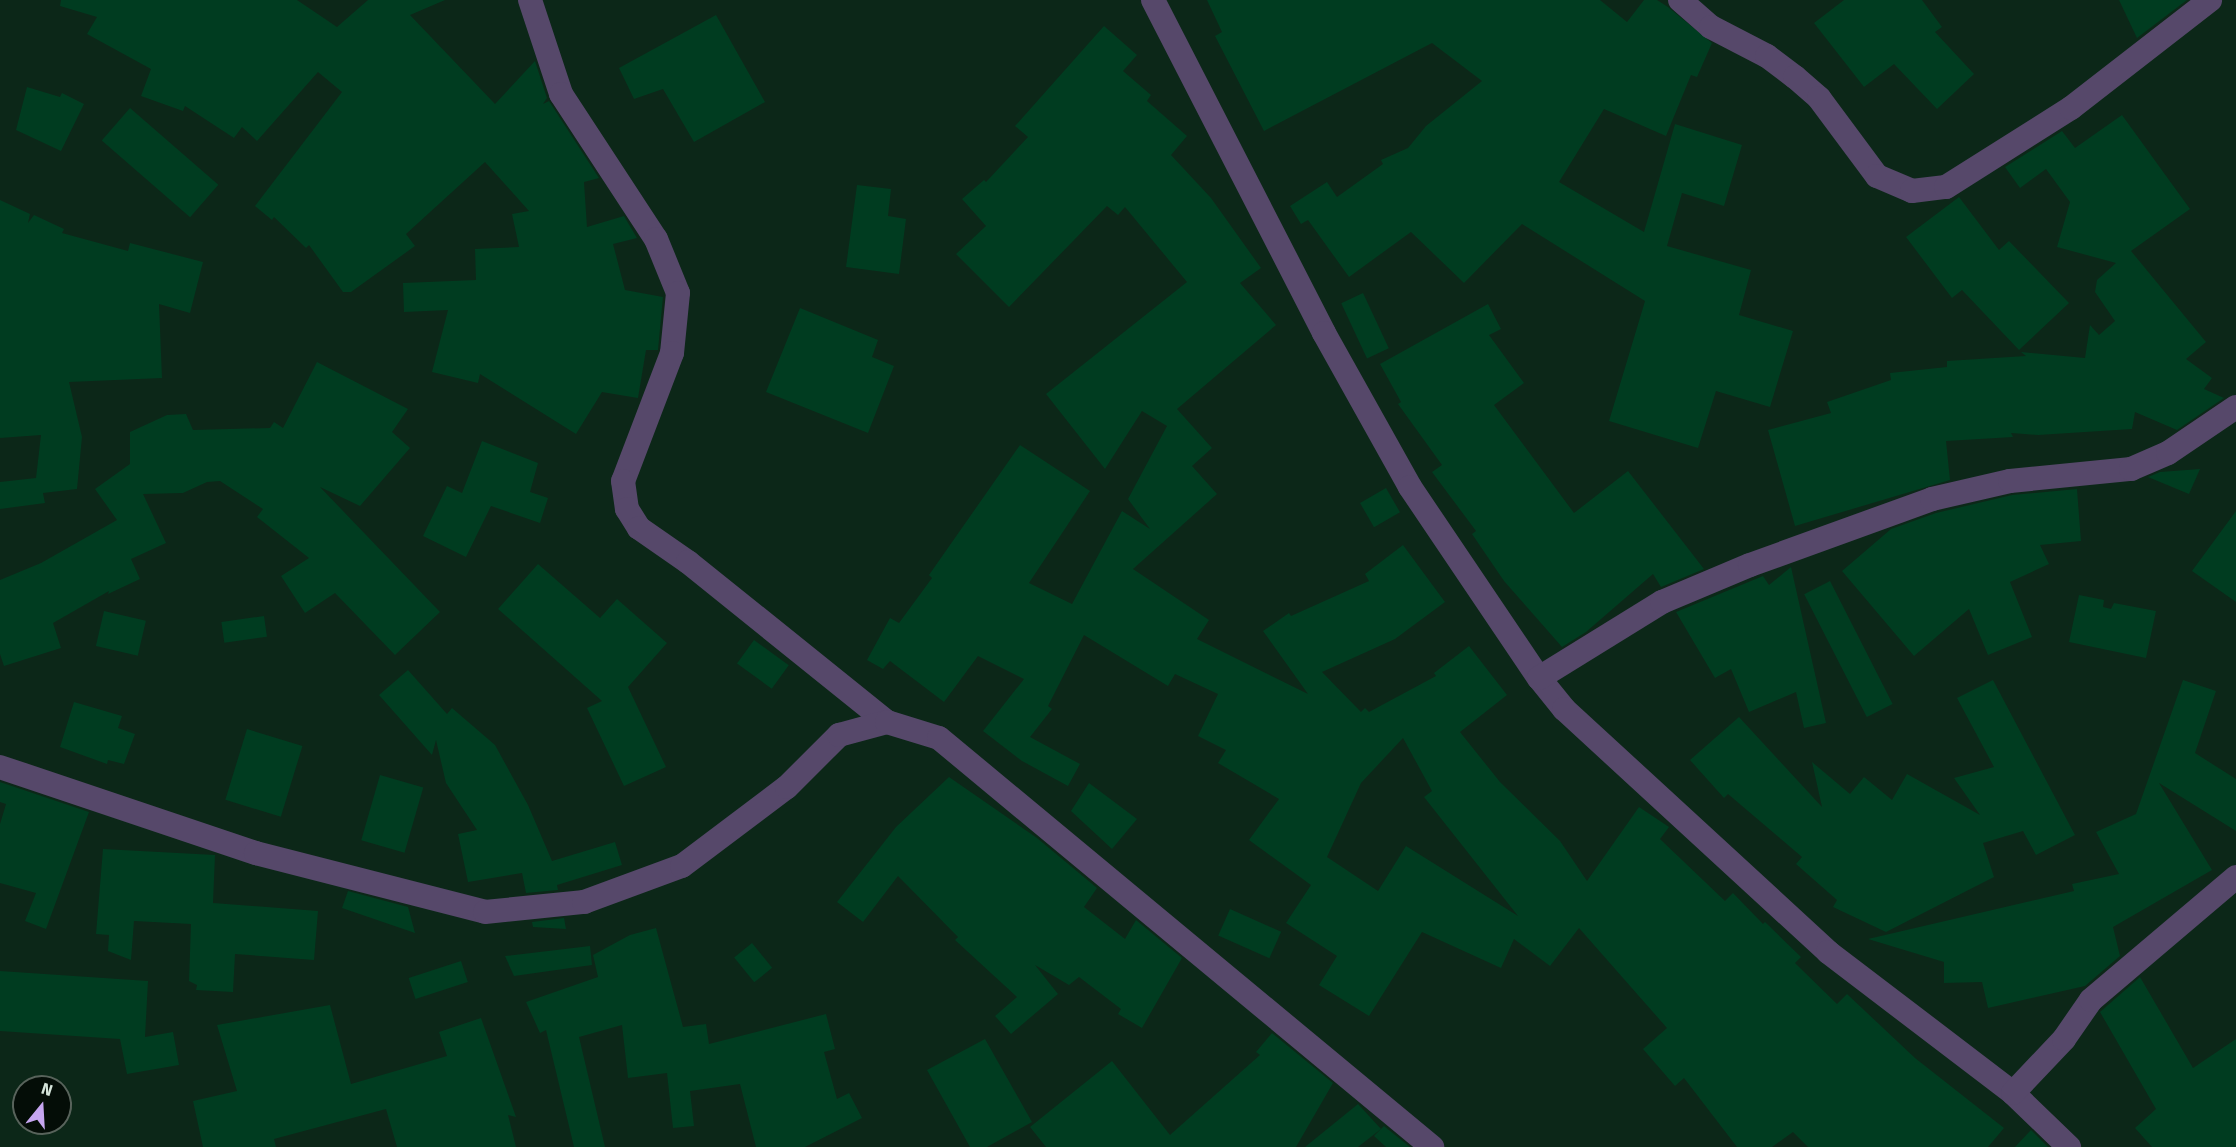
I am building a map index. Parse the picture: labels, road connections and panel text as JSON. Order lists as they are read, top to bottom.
{
  "north": "top"
}
